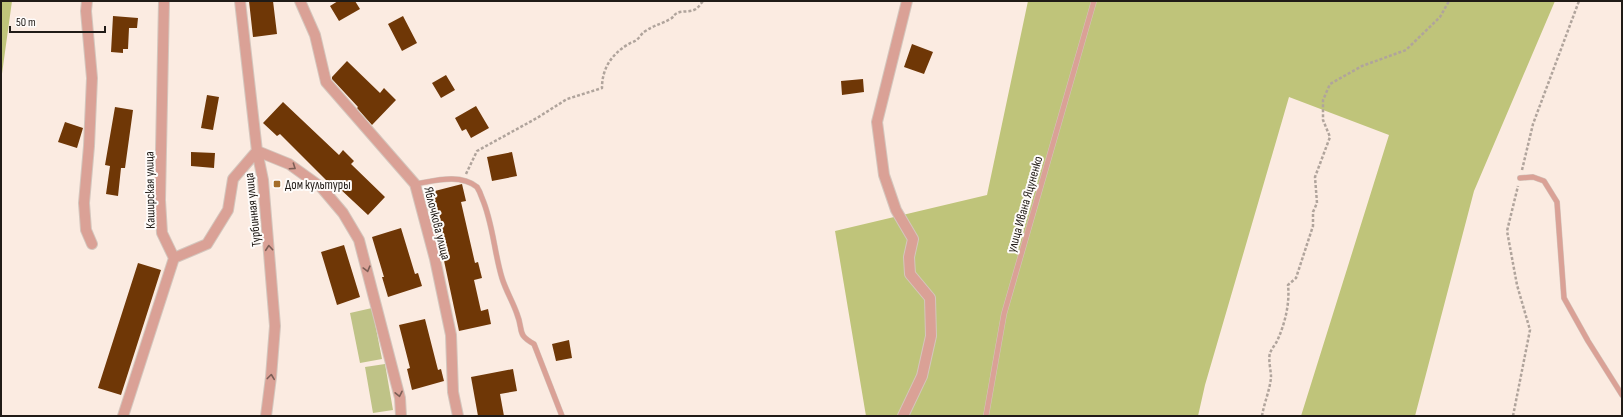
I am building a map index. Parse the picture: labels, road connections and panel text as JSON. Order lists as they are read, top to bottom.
{
  "streets": {
    "street": ["Каширская улица", "Турбинная улица", "Яблочкова улица"],
    "lane": ["улица Ивана Яцуненко"]
  },
  "one_way": ["Турбинная улица"],
  "places": {
    "transit": ["Дом культуры"]
  },
  "scale_bar": "50 m"
}
